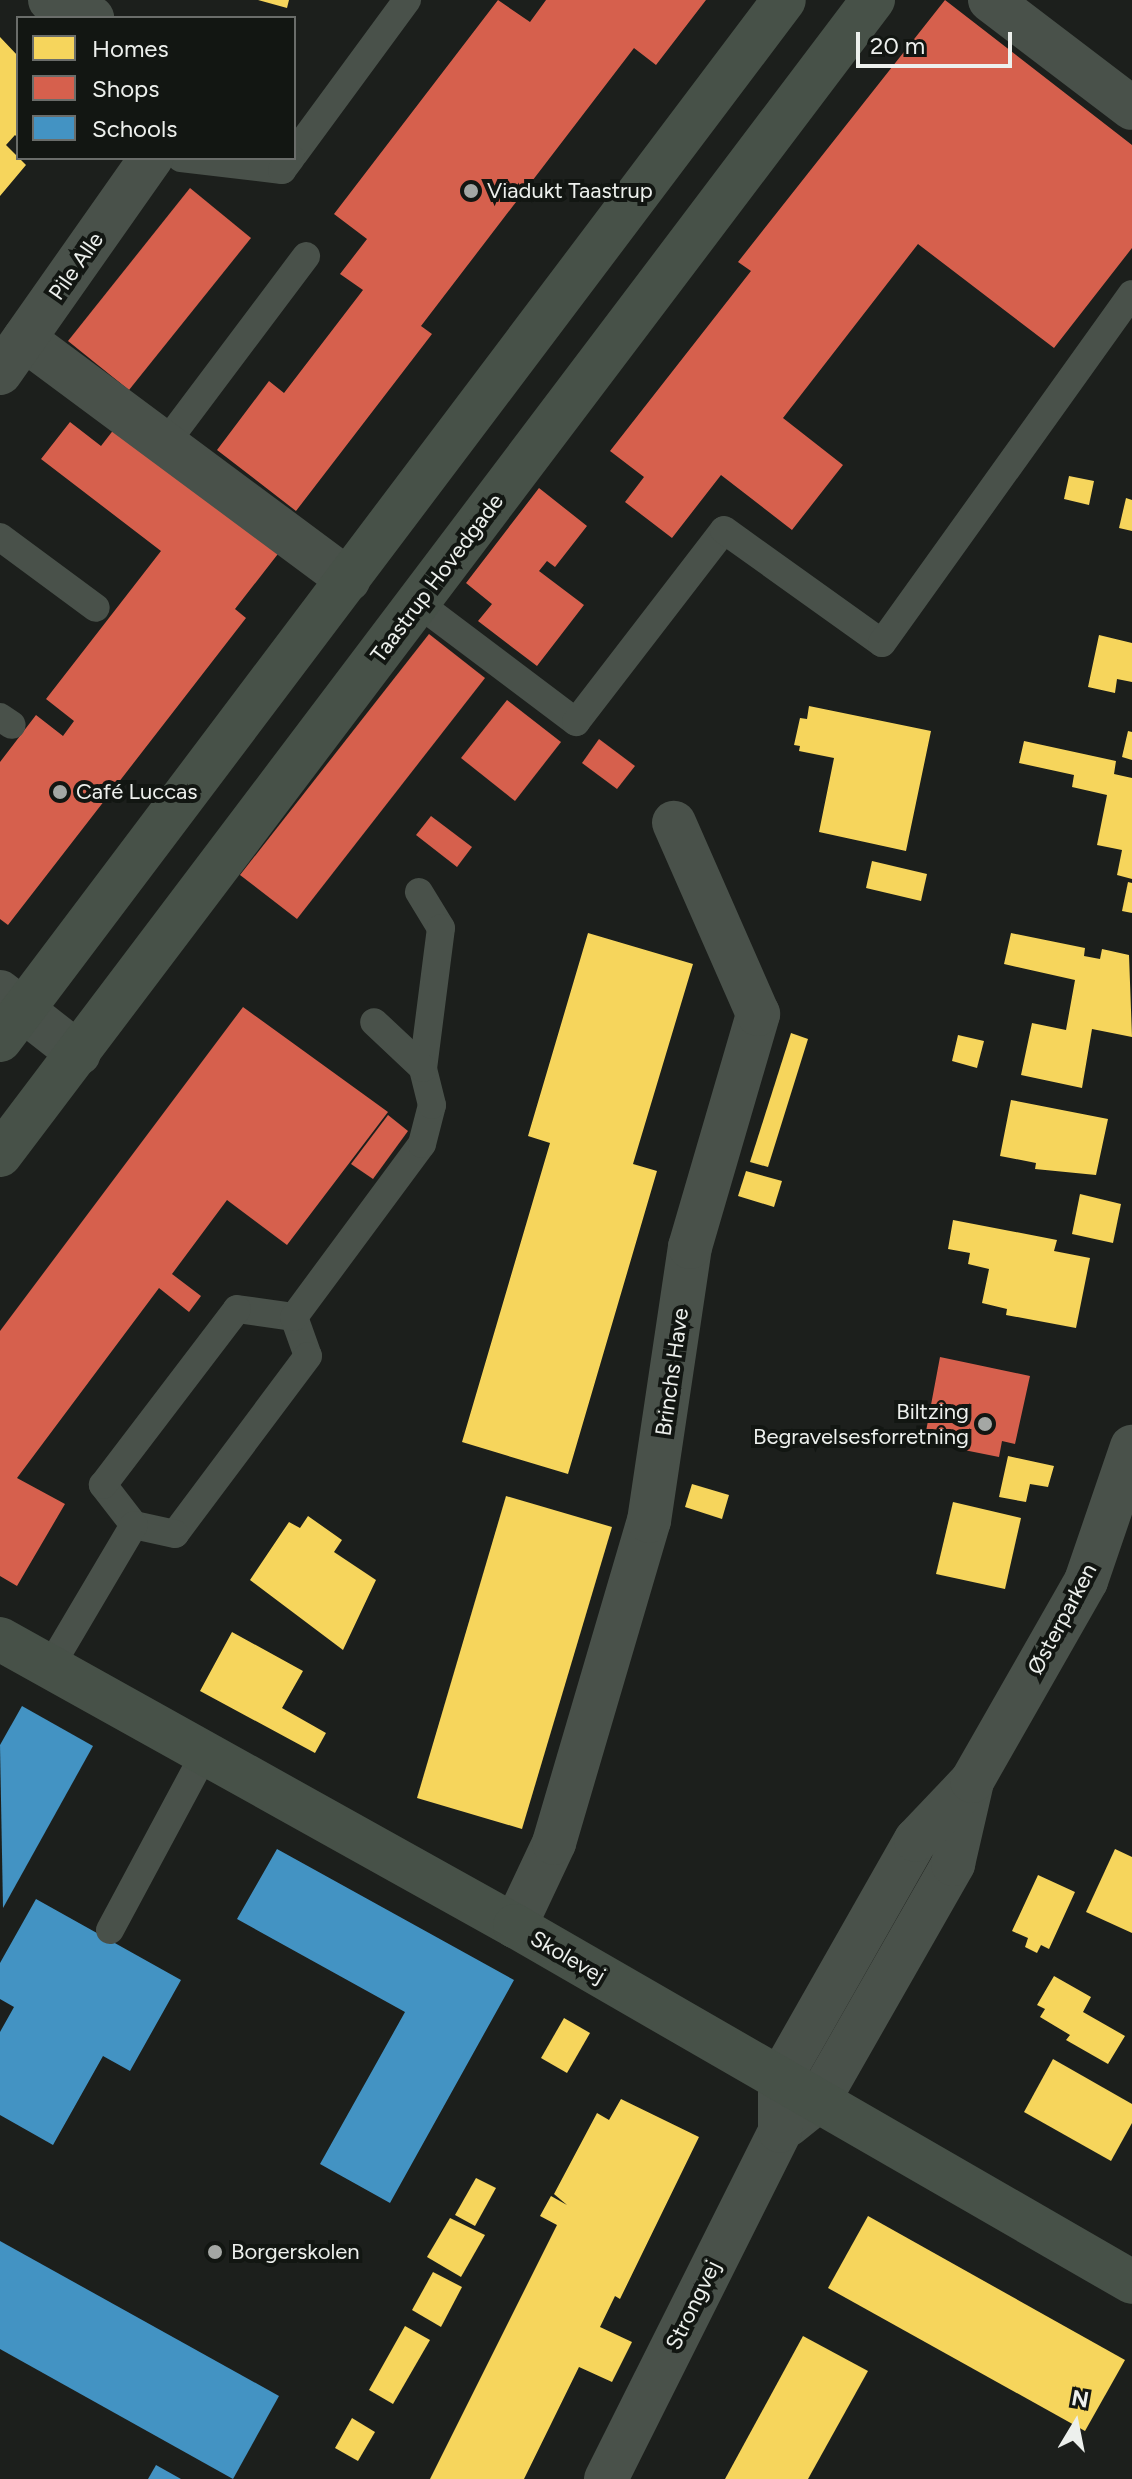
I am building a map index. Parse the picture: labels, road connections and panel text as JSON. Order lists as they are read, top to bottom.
{
  "streets": {
    "street": [
      "Pile Alle",
      "Taastrup Hovedgade",
      "Brinchs Have",
      "Østerparken",
      "Skolevej",
      "Strongvej"
    ]
  },
  "crossings": [
    ["Brinchs Have", "Skolevej"],
    ["Østerparken", "Skolevej"],
    ["Østerparken", "Strongvej"],
    ["Skolevej", "Strongvej"]
  ],
  "places": [
    "Viadukt Taastrup",
    "Café Luccas",
    "Biltzing Begravelsesforretning",
    "Borgerskolen"
  ],
  "legend": ["Homes", "Shops", "Schools"],
  "scale_bar": "20 m",
  "north": "top"
}
